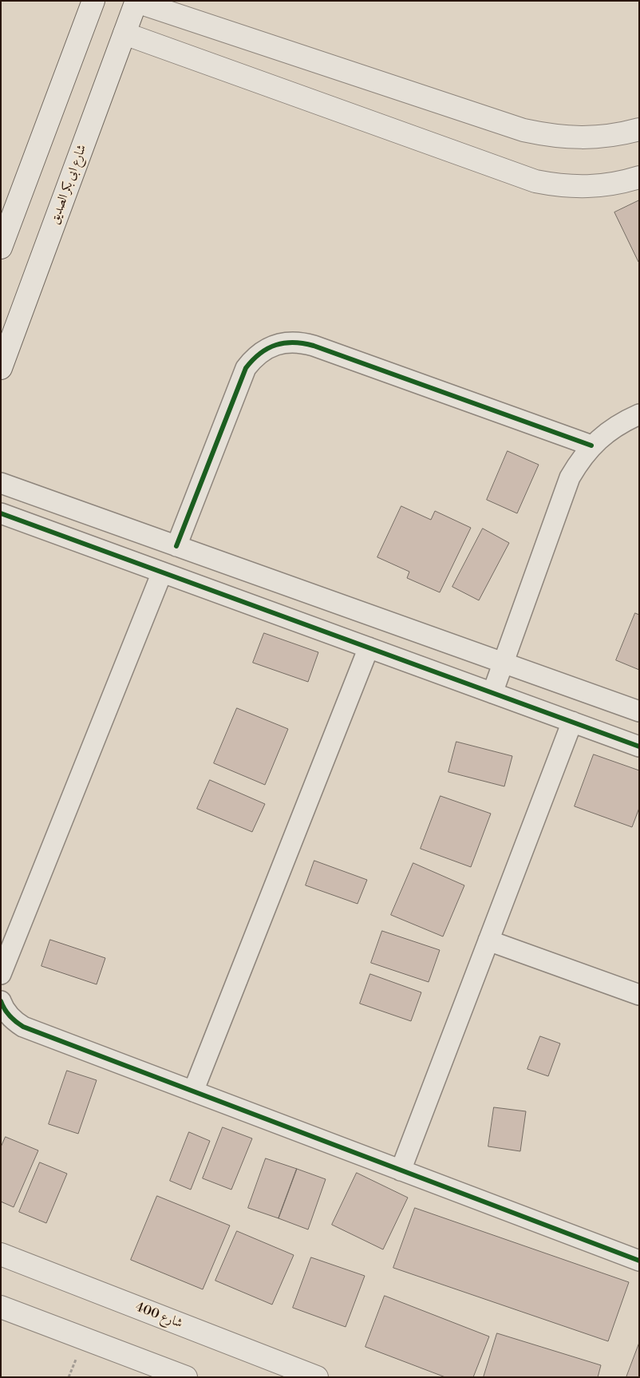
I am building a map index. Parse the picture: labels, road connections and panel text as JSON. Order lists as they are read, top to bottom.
{
  "streets": {
    "street": ["شارع ابى بكر الصديق", "شارع 400"]
  }
}
